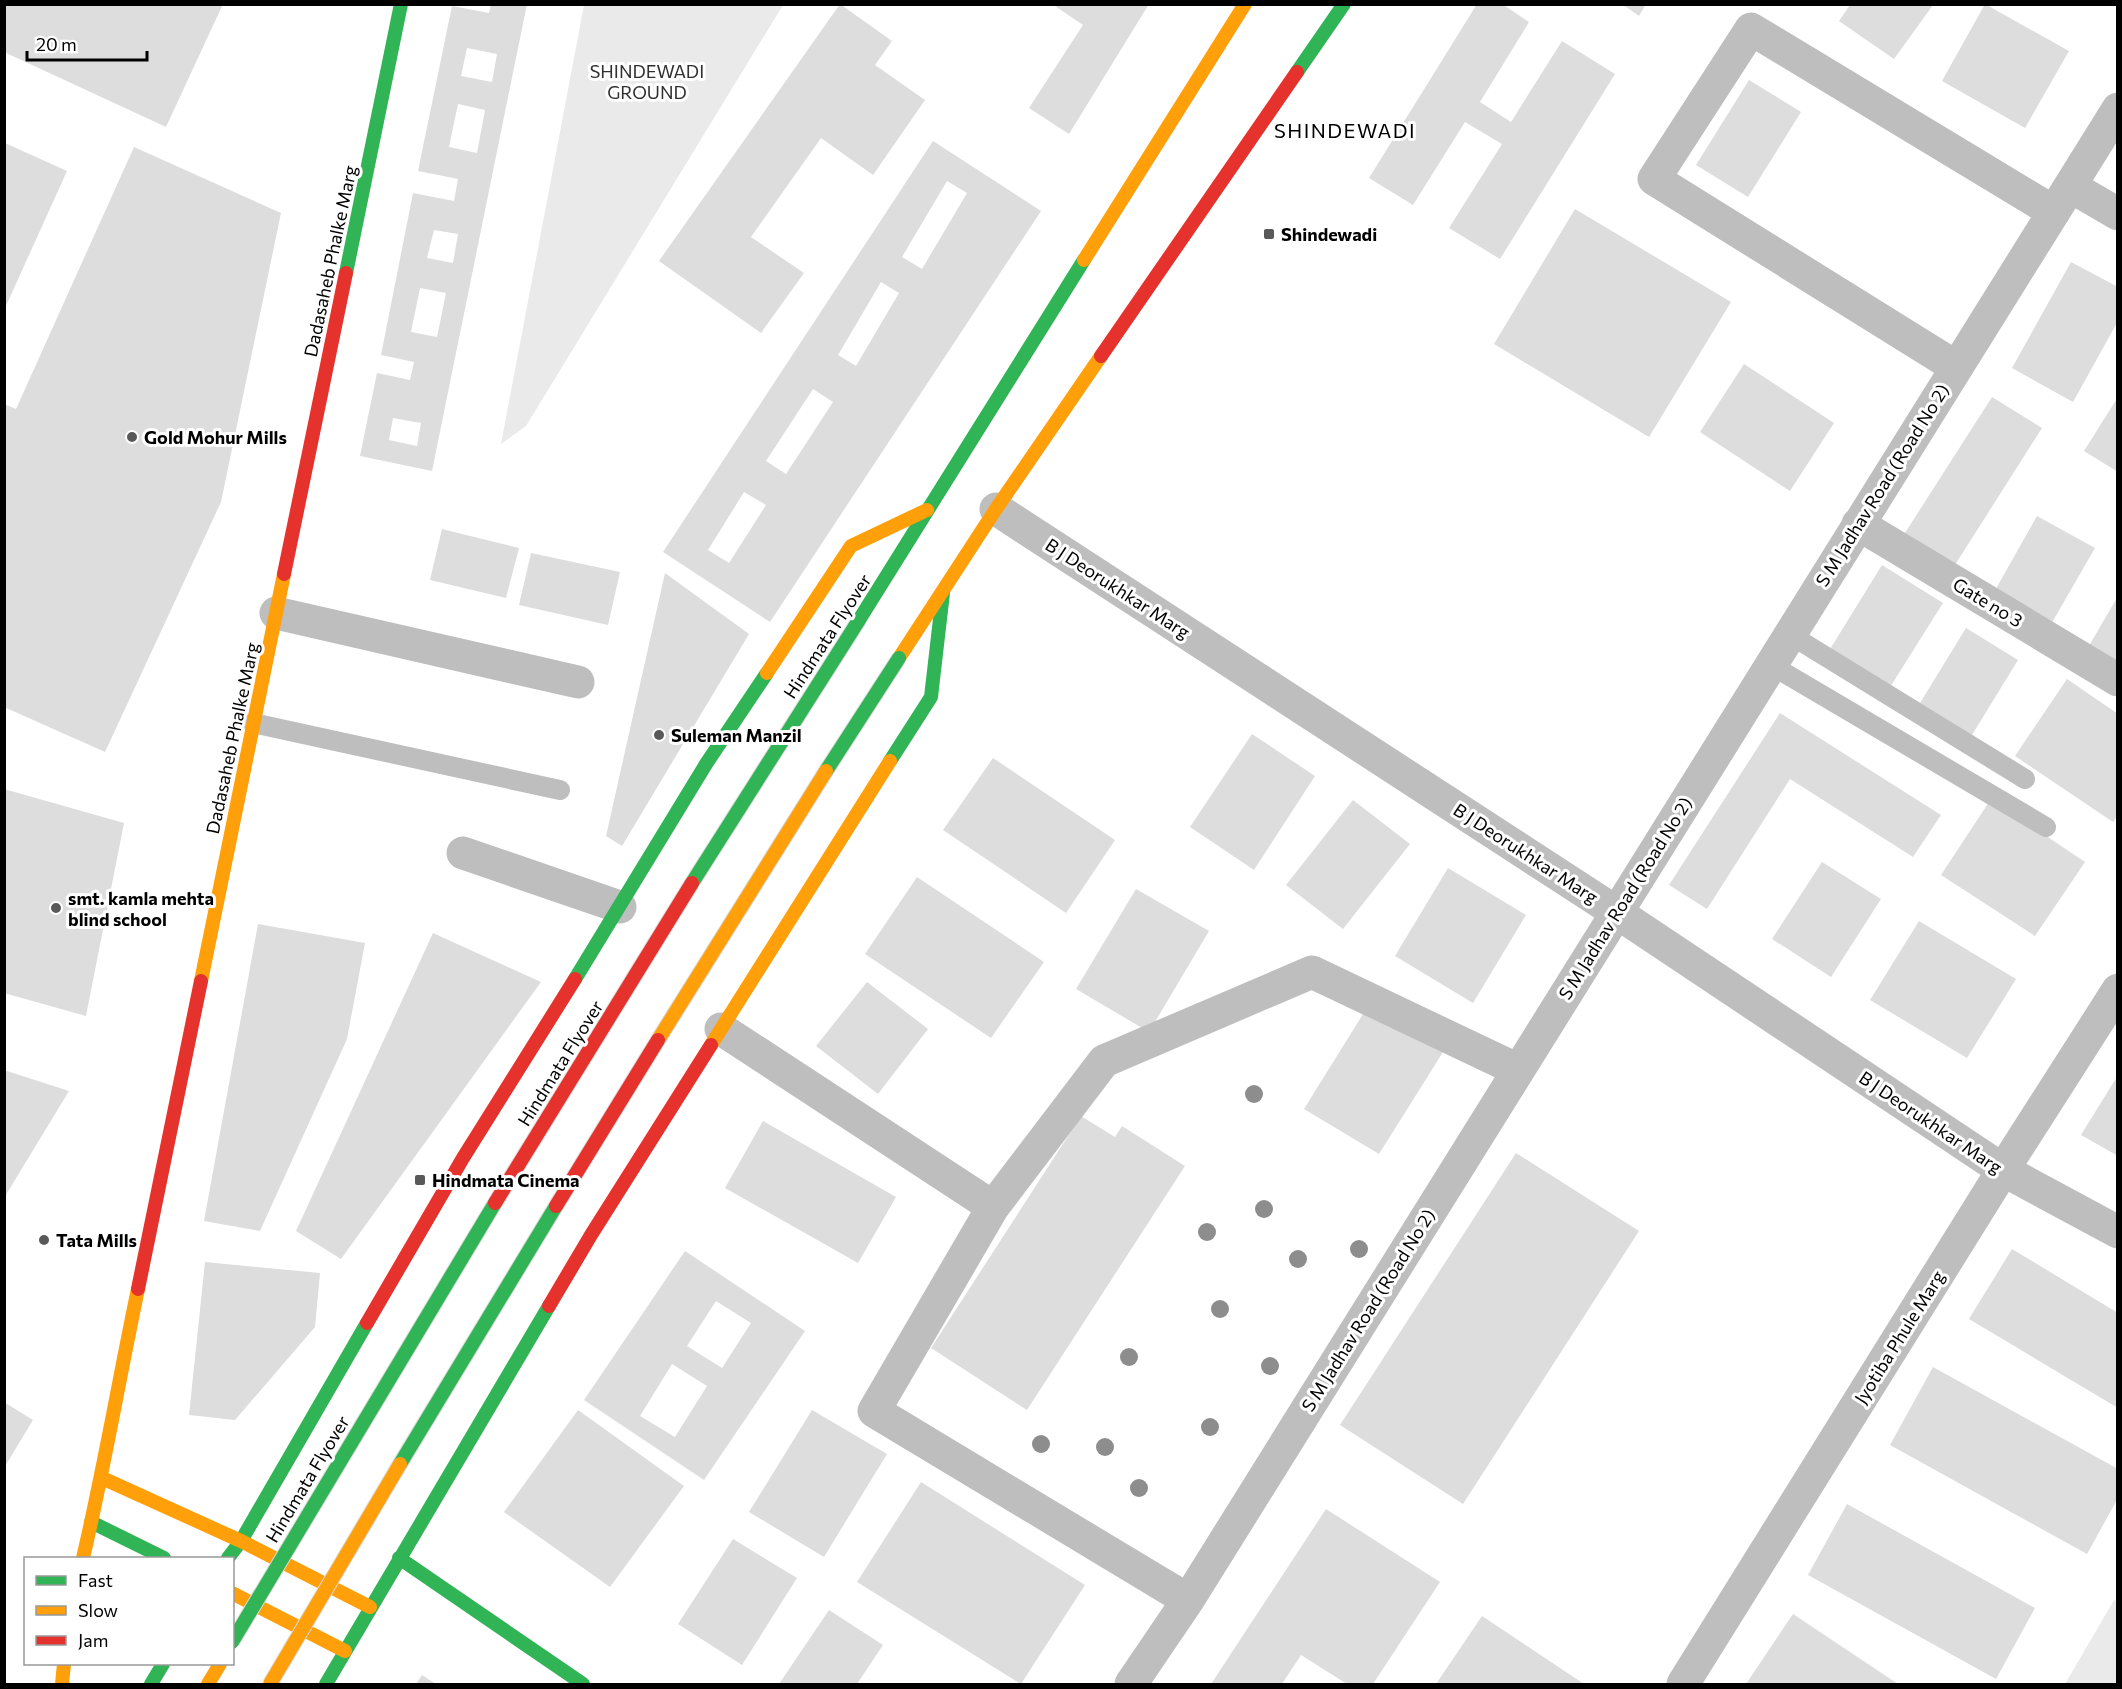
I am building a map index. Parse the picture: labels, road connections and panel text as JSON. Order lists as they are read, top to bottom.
{
  "streets": {
    "main road": ["Dadasaheb Phalke Marg", "Hindmata Flyover"],
    "street": [
      "S M Jadhav Road (Road No 2)",
      "B J Deorukhkar Marg",
      "Gate no 3",
      "Jyotiba Phule Marg"
    ]
  },
  "crossings": [
    ["S M Jadhav Road (Road No 2)", "B J Deorukhkar Marg"],
    ["S M Jadhav Road (Road No 2)", "Gate no 3"],
    ["B J Deorukhkar Marg", "Jyotiba Phule Marg"]
  ],
  "districts": ["SHINDEWADI"],
  "parks": ["SHINDEWADI GROUND"],
  "places": {
    "transit": ["Shindewadi", "Hindmata Cinema"],
    "other": [
      "Gold Mohur Mills",
      "Suleman Manzil",
      "smt. kamla mehta blind school",
      "Tata Mills"
    ]
  },
  "legend": ["Fast", "Slow", "Jam"],
  "scale_bar": "20 m"
}
